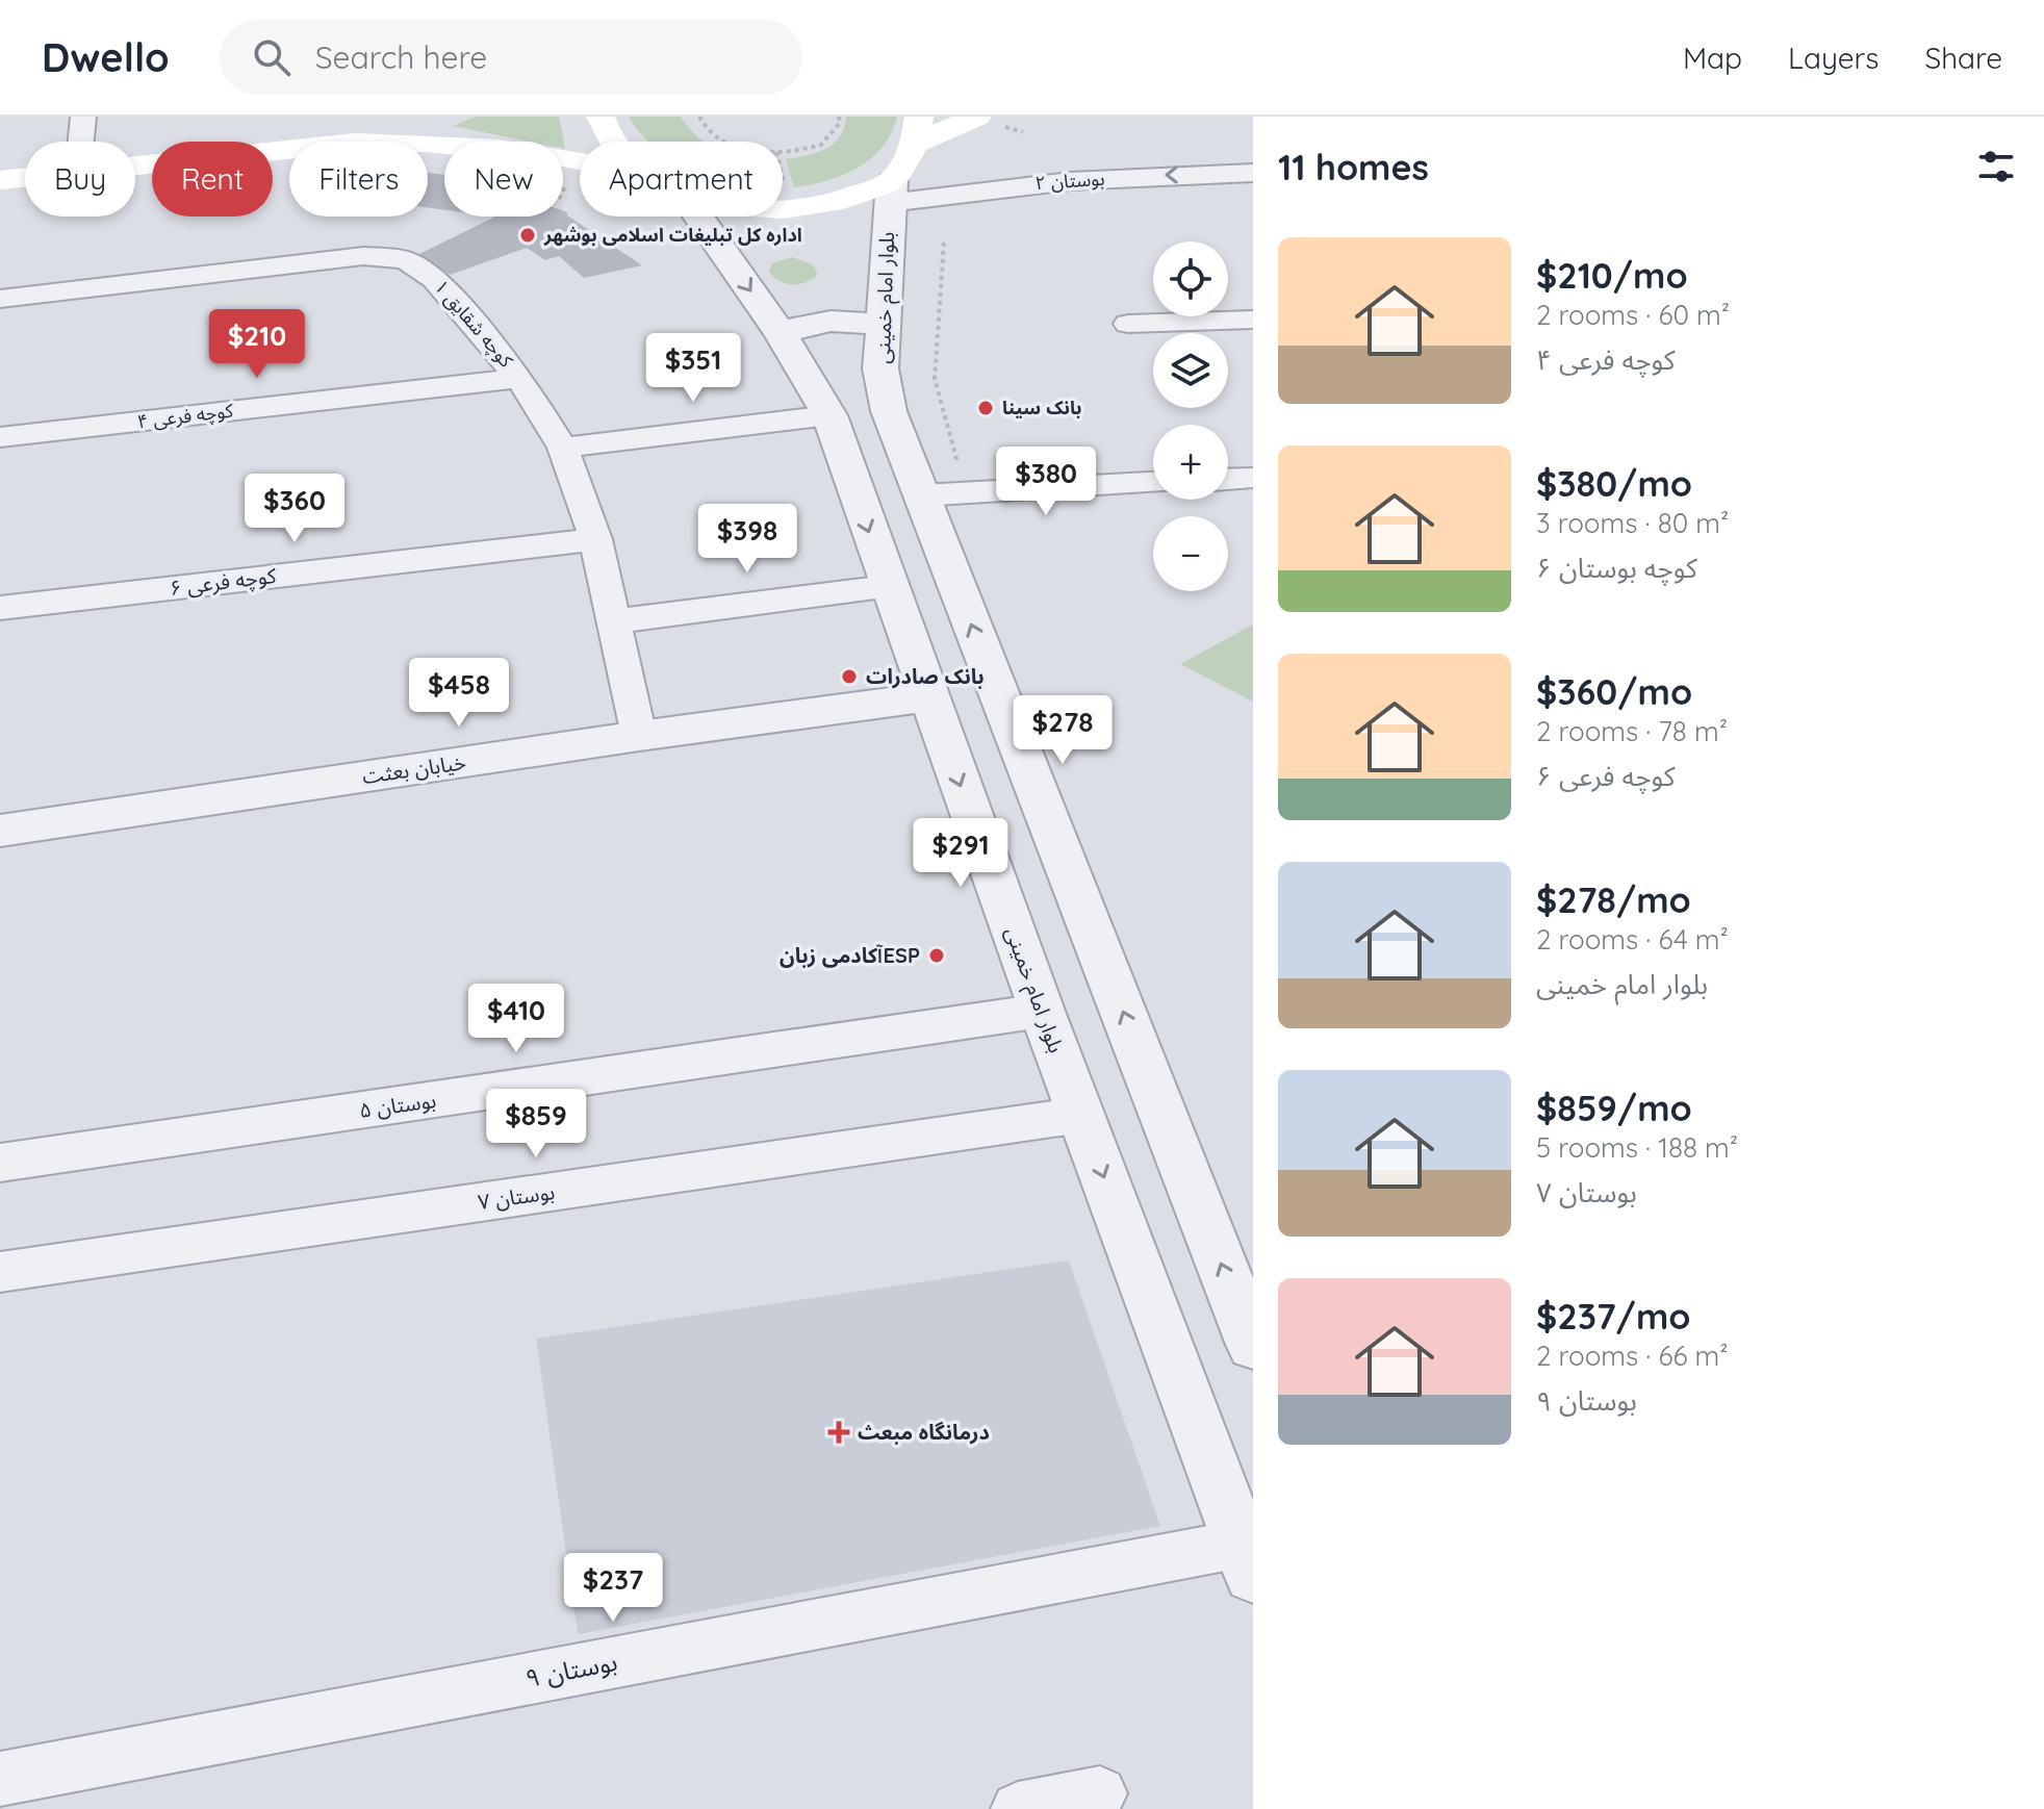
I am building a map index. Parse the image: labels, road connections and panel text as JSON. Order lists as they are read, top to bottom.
{
  "streets": {
    "street": [
      "بوستان ۲",
      "بلوار امام خمینی",
      "کوچه شقایق ۱",
      "کوچه فرعی ۴",
      "کوچه فرعی ۶",
      "خیابان بعثت",
      "بوستان ۵",
      "بوستان ۷",
      "بوستان ۹"
    ]
  },
  "crossings": [
    ["بوستان ۲", "بلوار امام خمینی"],
    ["بلوار امام خمینی", "خیابان بعثت"],
    ["بلوار امام خمینی", "بوستان ۵"],
    ["بلوار امام خمینی", "بوستان ۷"],
    ["بلوار امام خمینی", "بوستان ۹"],
    ["کوچه شقایق ۱", "کوچه فرعی ۴"],
    ["کوچه شقایق ۱", "کوچه فرعی ۶"],
    ["کوچه شقایق ۱", "خیابان بعثت"]
  ],
  "places": {
    "other": [
      "اداره کل تبلیغات اسلامی بوشهر",
      "بانک سینا",
      "بانک صادرات",
      "آکادمی زبانESP"
    ],
    "health": ["درمانگاه مبعث"]
  },
  "page": {
    "header": "Dwello",
    "search": "Search here",
    "nav": ["Map", "Layers", "Share"],
    "heading": "11 homes",
    "chip": [
      "Buy",
      "Rent",
      "Filters",
      "New",
      "Apartment"
    ],
    "list": [
      {
        "name": "$210/mo",
        "note": "2 rooms · 60 m² · کوچه فرعی ۴"
      },
      {
        "name": "$380/mo",
        "note": "3 rooms · 80 m² · کوچه بوستان ۶"
      },
      {
        "name": "$360/mo",
        "note": "2 rooms · 78 m² · کوچه فرعی ۶"
      },
      {
        "name": "$278/mo",
        "note": "2 rooms · 64 m² · بلوار امام خمینی"
      },
      {
        "name": "$859/mo",
        "note": "5 rooms · 188 m² · بوستان ۷"
      },
      {
        "name": "$237/mo",
        "note": "2 rooms · 66 m² · بوستان ۹"
      }
    ],
    "map_buttons": ["+", "−"],
    "price": [
      "$210",
      "$351",
      "$380",
      "$360",
      "$398",
      "$458",
      "$278",
      "$291",
      "$410",
      "$859",
      "$237"
    ]
  }
}
